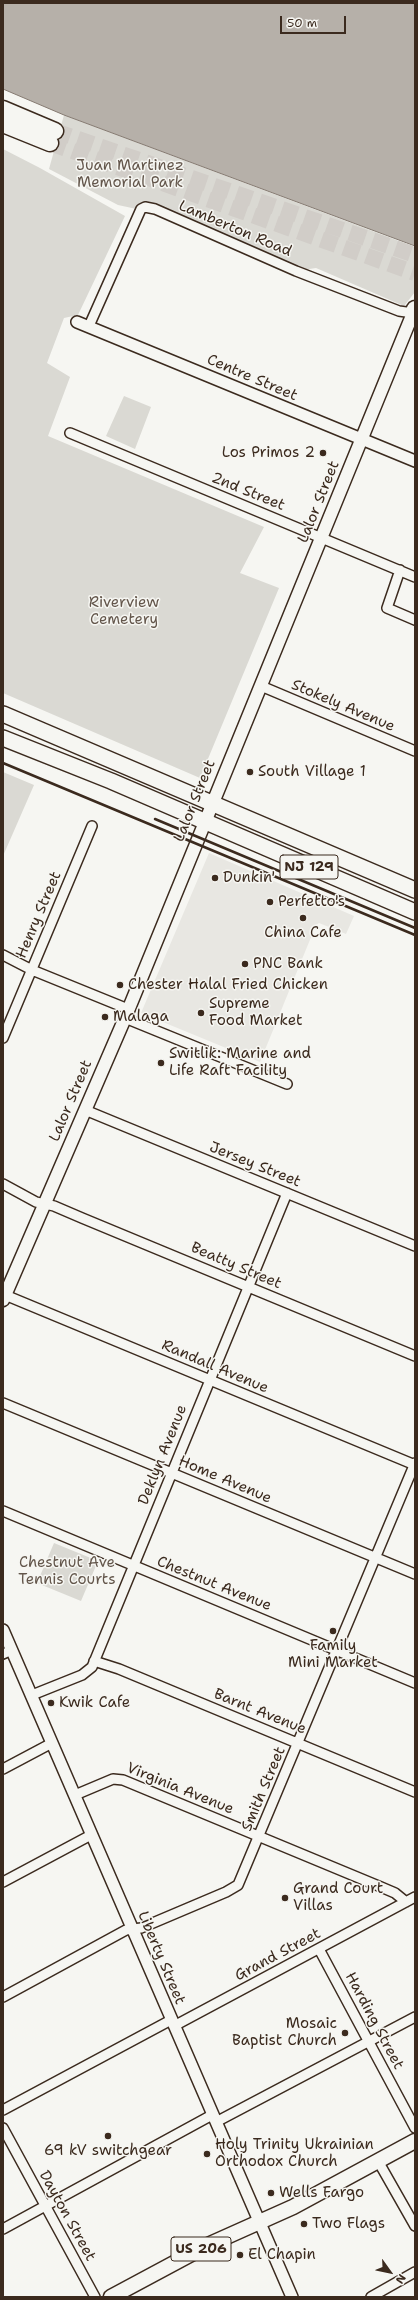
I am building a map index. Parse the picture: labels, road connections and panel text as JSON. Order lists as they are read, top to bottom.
{
  "streets": {
    "highway": ["NJ 129"],
    "main road": ["Lalor Street", "US 206"],
    "street": [
      "Lamberton Road",
      "Centre Street",
      "2nd Street",
      "Stokely Avenue",
      "Henry Street",
      "Jersey Street",
      "Beatty Street",
      "Randall Avenue",
      "Deklyn Avenue",
      "Home Avenue",
      "Chestnut Avenue",
      "Barnt Avenue",
      "Virginia Avenue",
      "Smith Street",
      "Grand Street",
      "Liberty Street",
      "Harding Street",
      "Dayton Street"
    ]
  },
  "crossings": [
    ["Lamberton Road", "Centre Street"],
    ["Lamberton Road", "Lalor Street"],
    ["Centre Street", "Lalor Street"],
    ["2nd Street", "Lalor Street"],
    ["Lalor Street", "Stokely Avenue"],
    ["Lalor Street", "NJ 129"],
    ["Lalor Street", "Jersey Street"],
    ["Lalor Street", "Beatty Street"],
    ["Lalor Street", "Randall Avenue"],
    ["Jersey Street", "Deklyn Avenue"],
    ["Beatty Street", "Deklyn Avenue"],
    ["Randall Avenue", "Deklyn Avenue"],
    ["Randall Avenue", "Smith Street"],
    ["Deklyn Avenue", "Home Avenue"],
    ["Deklyn Avenue", "Chestnut Avenue"],
    ["Deklyn Avenue", "Barnt Avenue"],
    ["Deklyn Avenue", "Liberty Street"],
    ["Home Avenue", "Smith Street"],
    ["Chestnut Avenue", "Smith Street"],
    ["Barnt Avenue", "Smith Street"],
    ["Virginia Avenue", "Smith Street"],
    ["Virginia Avenue", "Grand Street"],
    ["Virginia Avenue", "Liberty Street"],
    ["Smith Street", "Liberty Street"],
    ["Grand Street", "Liberty Street"],
    ["Grand Street", "Harding Street"],
    ["Liberty Street", "US 206"]
  ],
  "parks": ["Juan Martinez Memorial Park", "Riverview Cemetery", "Chestnut Ave Tennis Courts"],
  "places": [
    "Los Primos 2",
    "South Village 1",
    "Dunkin'",
    "Perfetto's",
    "China Cafe",
    "PNC Bank",
    "Chester Halal Fried Chicken",
    "Supreme Food Market",
    "Malaga",
    "Switlik: Marine and Life Raft Facility",
    "Family Mini Market",
    "Kwik Cafe",
    "Grand Court Villas",
    "Mosaic Baptist Church",
    "69 kV switchgear",
    "Holy Trinity Ukrainian Orthodox Church",
    "Wells Fargo",
    "Two Flags",
    "El Chapin"
  ],
  "scale_bar": "50 m",
  "north": "bottom right"
}
